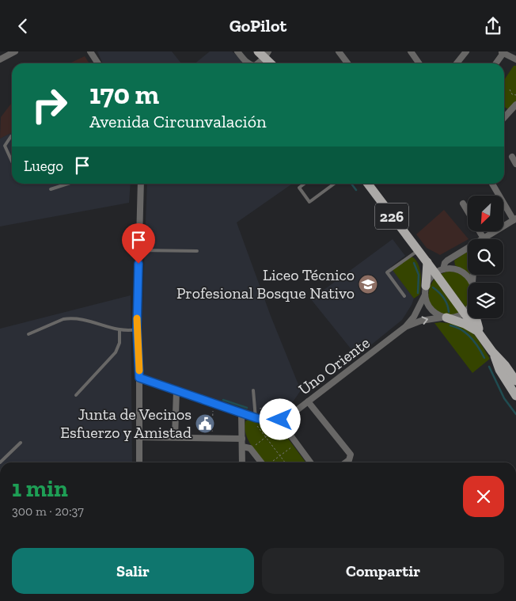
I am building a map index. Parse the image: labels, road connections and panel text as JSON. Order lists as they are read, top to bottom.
{
  "streets": {
    "main road": ["226"],
    "street": ["Uno Oriente"]
  },
  "crossings": [
    ["226", "Uno Oriente"]
  ],
  "places": {
    "school or university": ["Liceo Técnico Profesional Bosque Nativo"],
    "public building": ["Junta de Vecinos Esfuerzo y Amistad"]
  },
  "north": "bottom left",
  "page": {
    "header": "GoPilot",
    "turn": ["170 m", "Avenida Circunvalación"],
    "then": "Luego",
    "heading": ["1 min", "300 m · 20:37"],
    "buttons": ["Salir", "Compartir"]
  }
}
